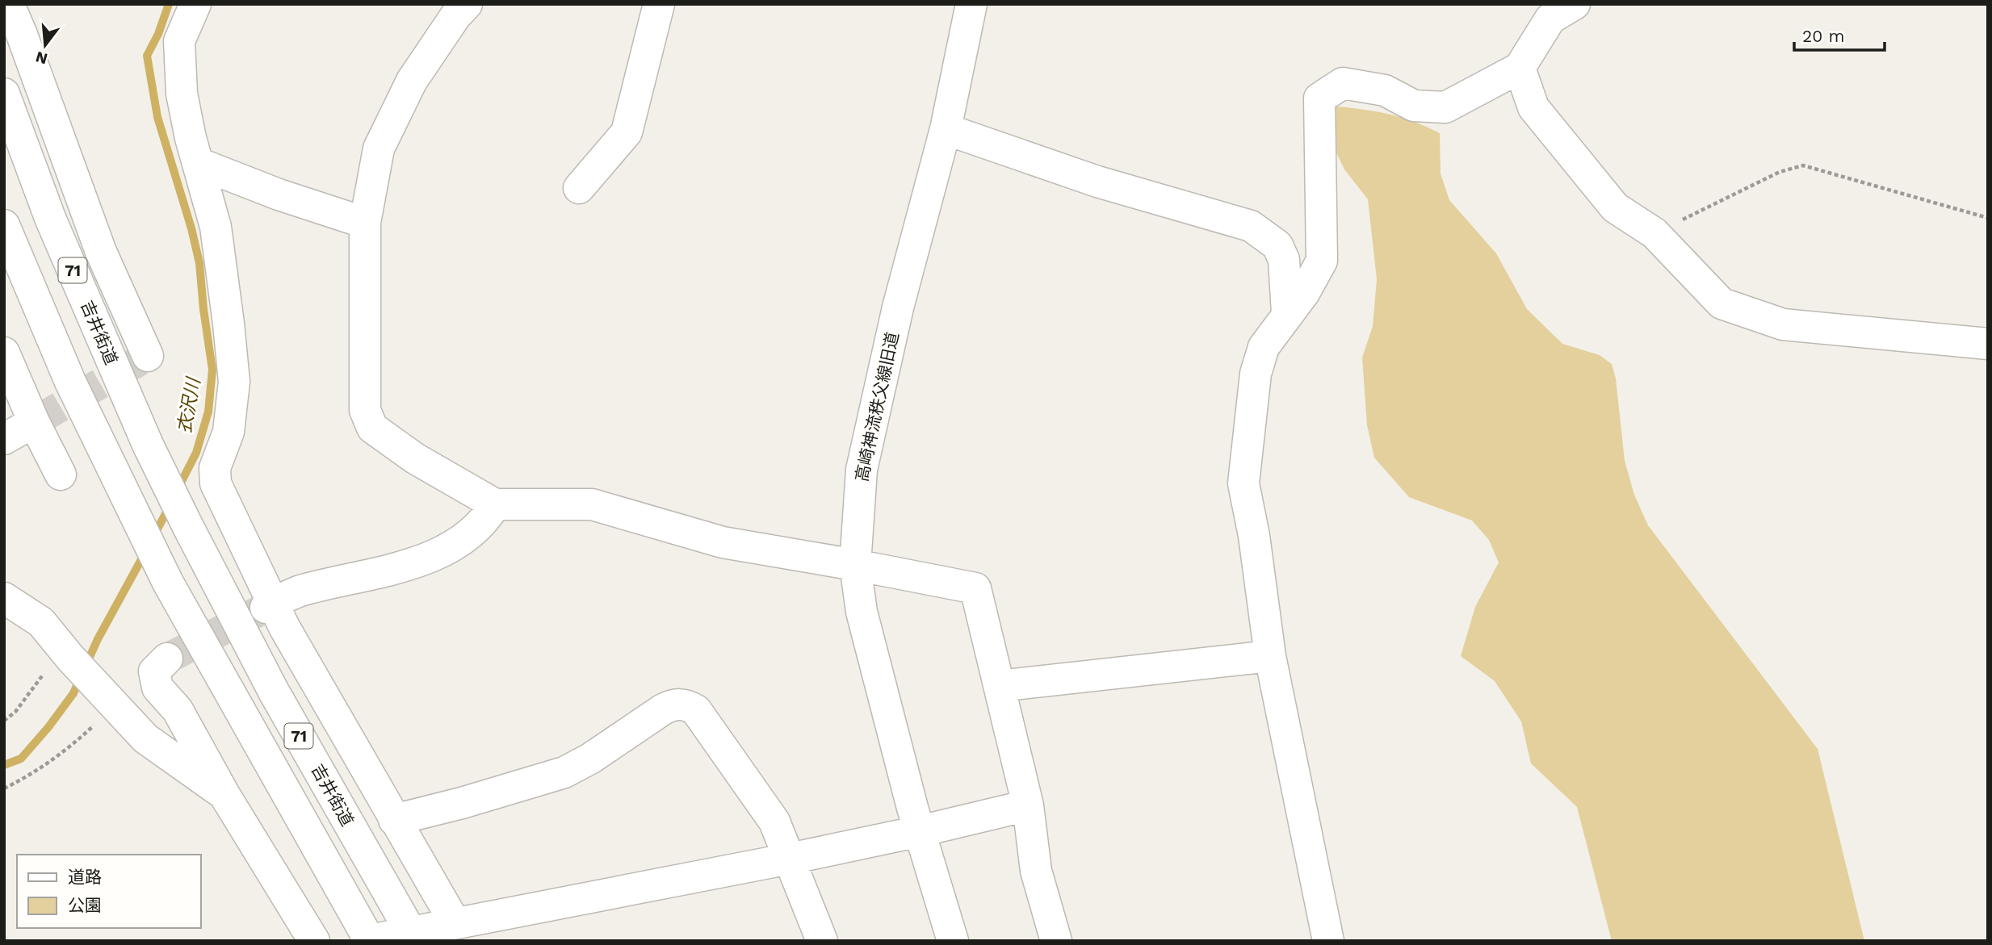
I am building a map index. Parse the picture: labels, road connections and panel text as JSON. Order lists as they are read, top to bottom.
{
  "streets": {
    "street": ["71", "吉井街道", "高崎神流秩父線旧道"]
  },
  "water": ["衣沢川"],
  "legend": ["道路", "公園"],
  "scale_bar": "20 m",
  "north": "bottom"
}
